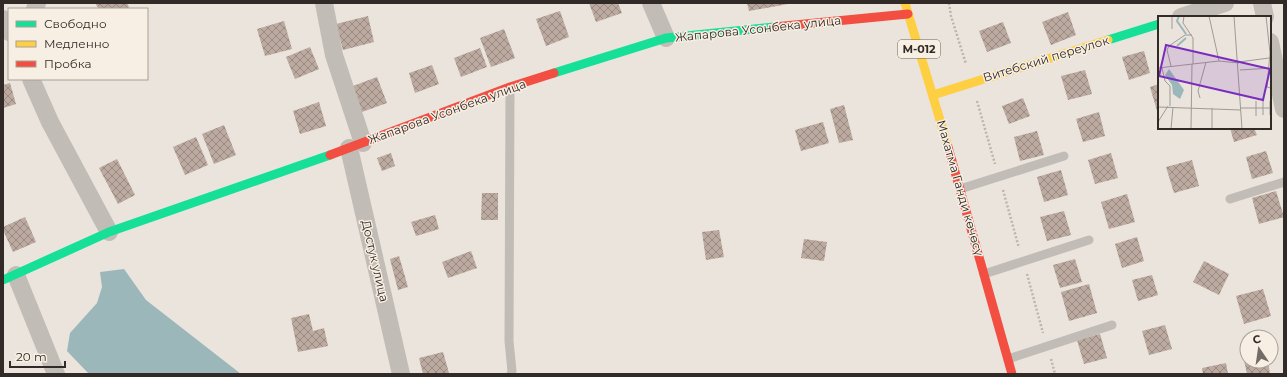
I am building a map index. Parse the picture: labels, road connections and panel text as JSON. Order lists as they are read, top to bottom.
{
  "streets": {
    "street": [
      "Жапарова Усонбека улица",
      "М-012",
      "Витебский переулок",
      "Махатма Ганди көчөсү",
      "Достук улица"
    ]
  },
  "crossings": [
    ["Жапарова Усонбека улица", "Махатма Ганди көчөсү"],
    ["Жапарова Усонбека улица", "Достук улица"],
    ["Витебский переулок", "Махатма Ганди көчөсү"]
  ],
  "legend": ["Свободно", "Медленно", "Пробка"],
  "scale_bar": "20 m",
  "north": "top"
}
